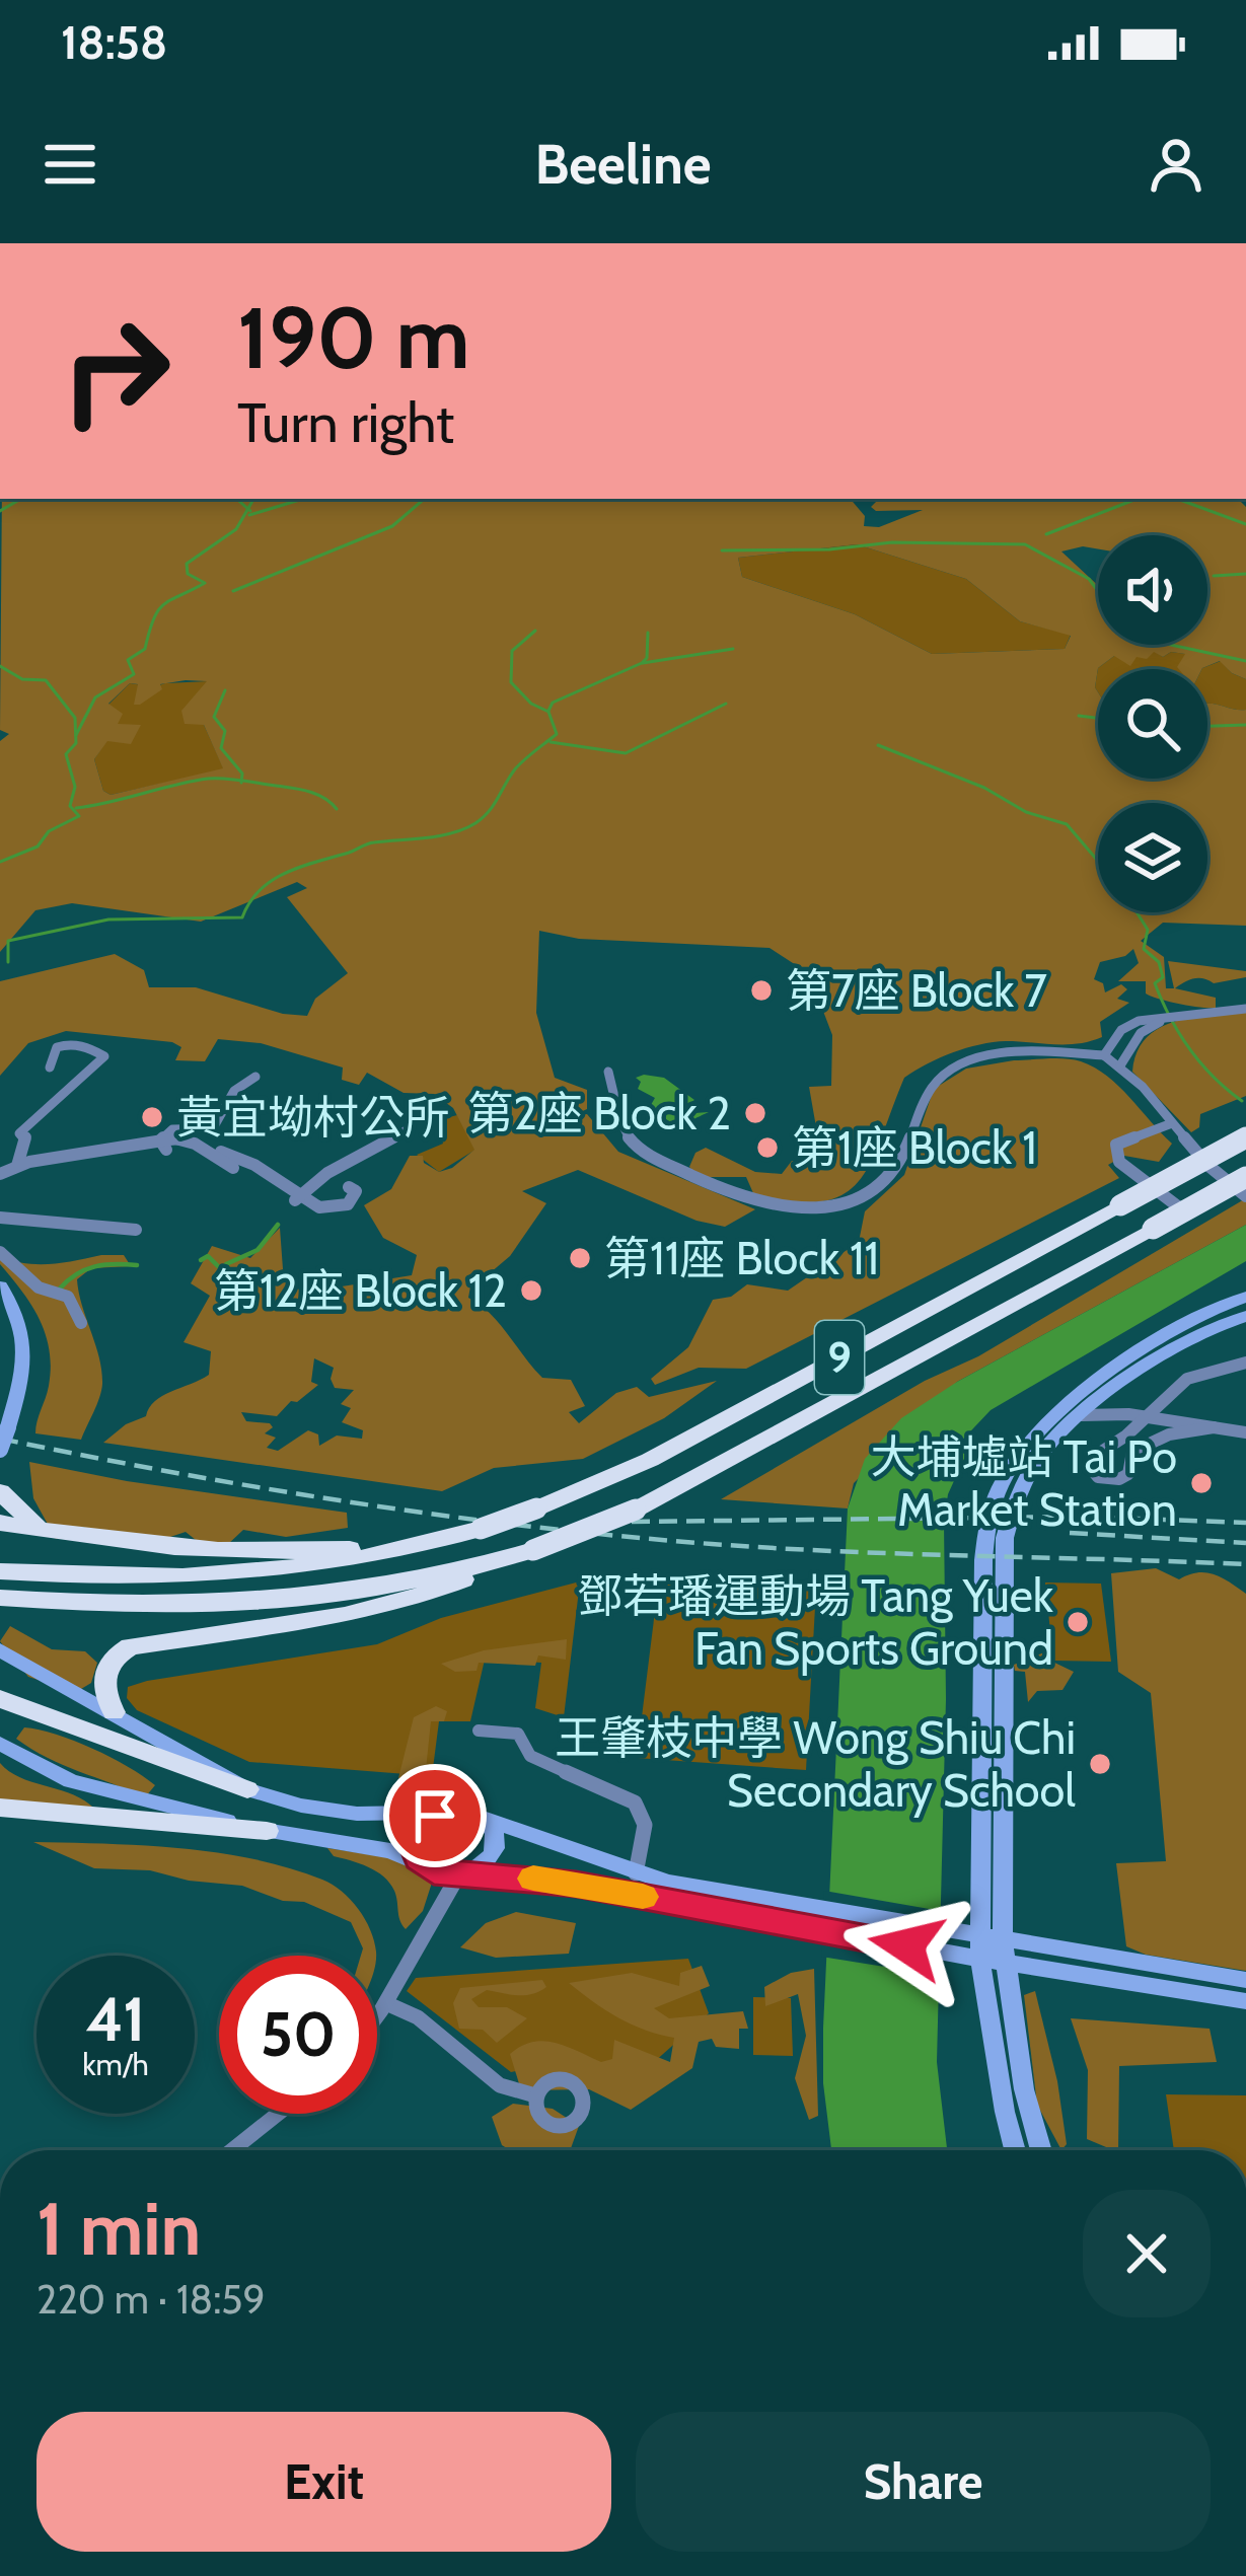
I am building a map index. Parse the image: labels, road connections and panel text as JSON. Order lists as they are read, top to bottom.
{
  "streets": {
    "highway": ["9"]
  },
  "places": [
    "第7座 Block 7",
    "第2座 Block 2",
    "黃宜坳村公所",
    "第1座 Block 1",
    "第11座 Block 11",
    "第12座 Block 12",
    "大埔墟站 Tai Po Market Station",
    "鄧若璠運動場 Tang Yuek Fan Sports Ground",
    "王肇枝中學 Wong Shiu Chi Secondary School"
  ],
  "page": {
    "status": "18:58",
    "header": "Beeline",
    "turn": ["190 m", "Turn right"],
    "speed": "41 km/h",
    "limit": "50",
    "heading": ["1 min", "220 m · 18:59"],
    "buttons": ["Exit", "Share"]
  }
}
